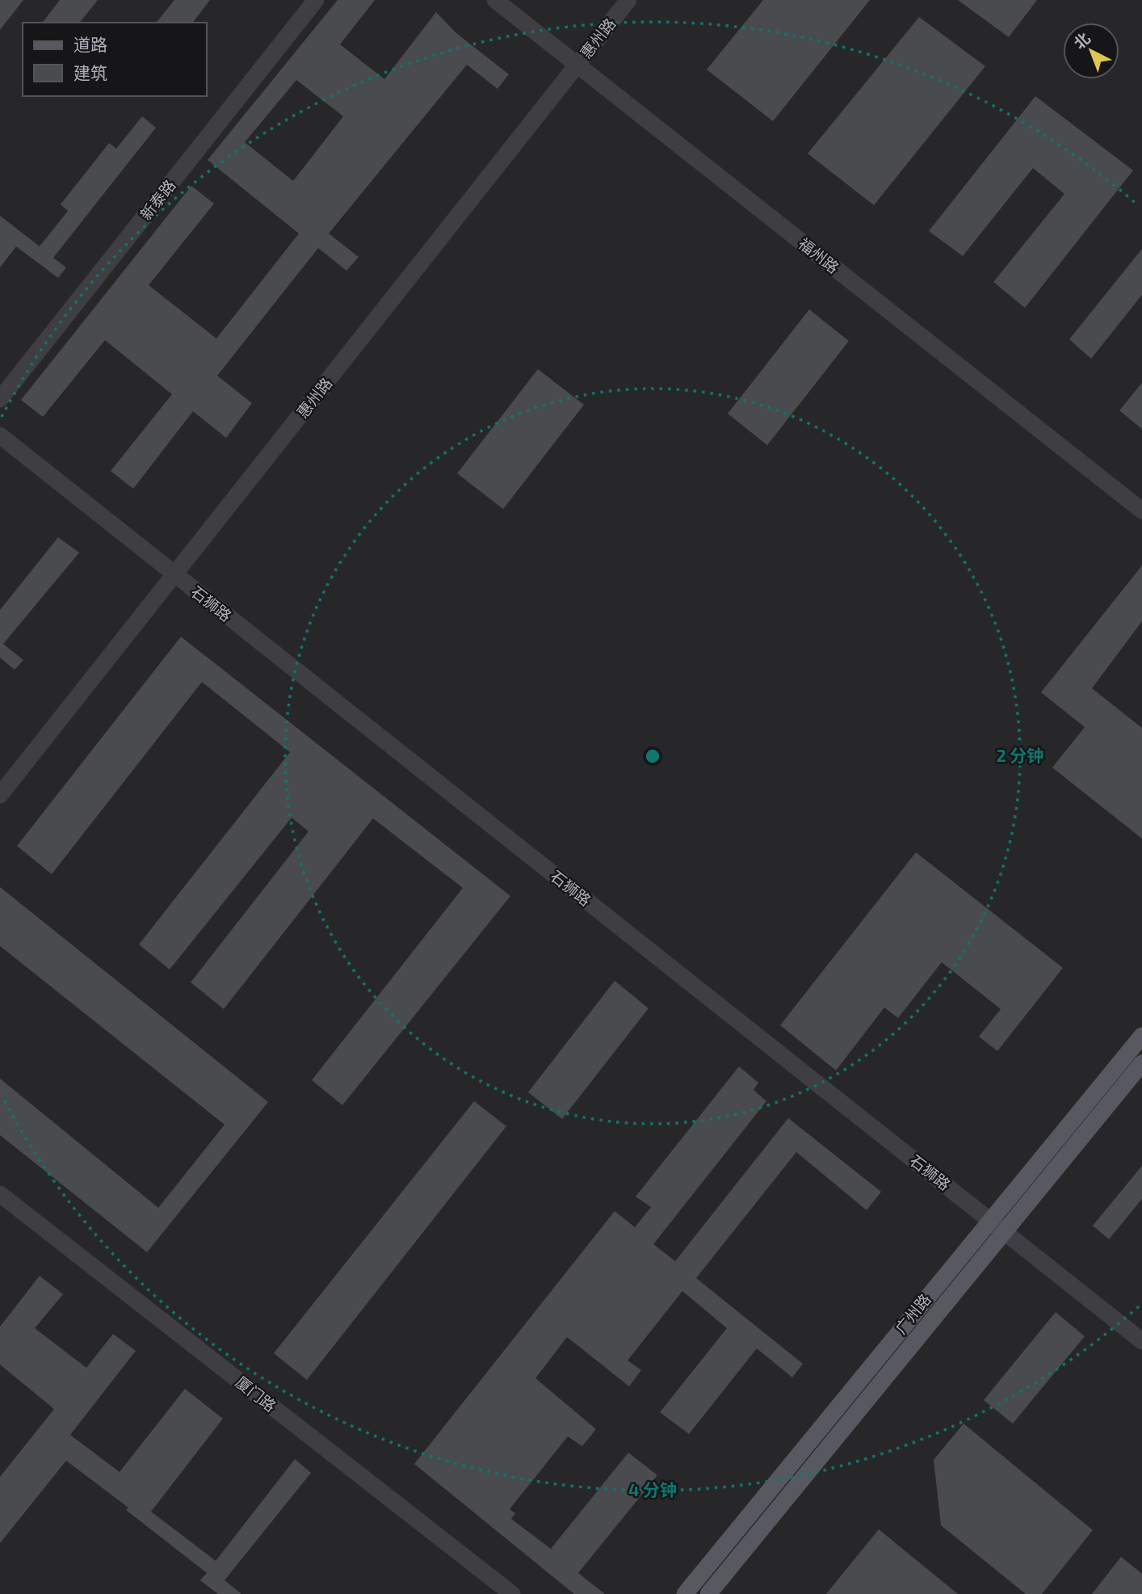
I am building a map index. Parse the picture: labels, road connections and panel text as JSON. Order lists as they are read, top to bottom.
{
  "streets": {
    "main road": ["广州路"],
    "street": [
      "惠州路",
      "新泰路",
      "福州路",
      "石狮路",
      "厦门路"
    ]
  },
  "crossings": [
    ["石狮路", "广州路"]
  ],
  "legend": ["道路", "建筑"],
  "north": "top left",
  "rings": ["2 分钟", "4 分钟"]
}
